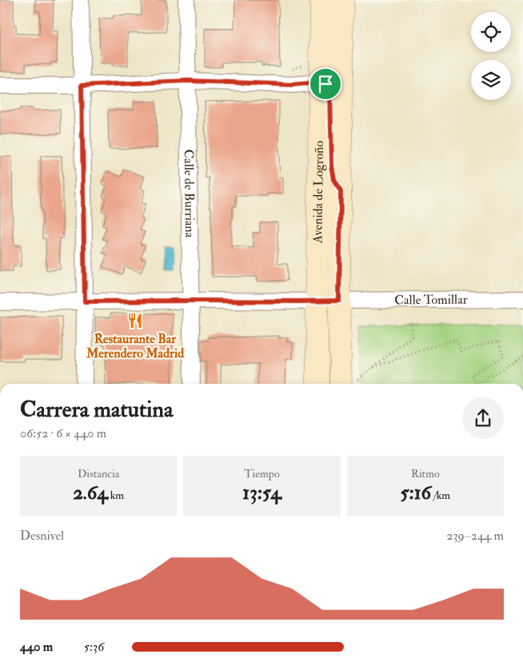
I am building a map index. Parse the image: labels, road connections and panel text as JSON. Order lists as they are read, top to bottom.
{
  "streets": {
    "main road": ["Avenida de Logroño"],
    "street": ["Calle de Burriana", "Calle Tomillar"]
  },
  "crossings": [
    ["Avenida de Logroño", "Calle Tomillar"]
  ],
  "places": {
    "restaurant": ["Restaurante Bar Merendero Madrid"]
  },
  "page": {
    "heading": ["Carrera matutina", "06:52 · 6 × 440 m"],
    "stats": [
      ["Distancia", "2.64 km"],
      ["Tiempo", "13:54"],
      ["Ritmo", "5:16 /km"]
    ],
    "chart": ["Desnivel", "239–244 m"],
    "list": [
      {
        "name": "440 m",
        "note": "5:36"
      }
    ]
  }
}
